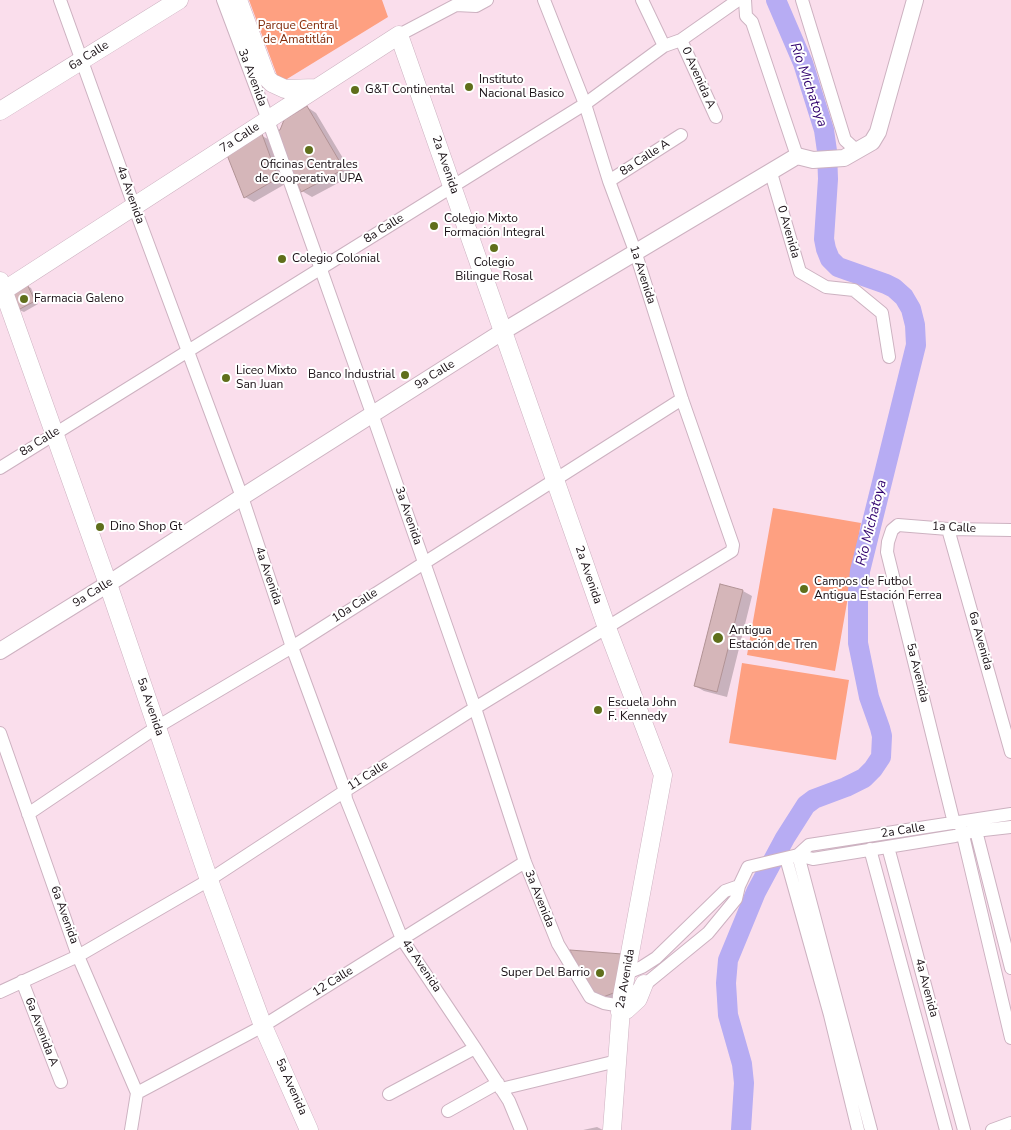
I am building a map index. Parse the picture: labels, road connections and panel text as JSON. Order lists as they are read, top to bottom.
{
  "streets": {
    "main road": [
      "6a Calle",
      "7a Calle",
      "2a Avenida",
      "5a Avenida"
    ],
    "street": [
      "3a Avenida",
      "0 Avenida A",
      "8a Calle A",
      "4a Avenida",
      "8a Calle",
      "0 Avenida",
      "1a Avenida",
      "9a Calle",
      "1a Calle",
      "10a Calle",
      "6a Avenida",
      "11 Calle",
      "2a Calle",
      "12 Calle",
      "6a Avenida A"
    ]
  },
  "crossings": [
    ["6a Calle", "4a Avenida"],
    ["3a Avenida", "7a Calle"],
    ["3a Avenida", "2a Avenida"],
    ["3a Avenida", "8a Calle"],
    ["3a Avenida", "9a Calle"],
    ["3a Avenida", "10a Calle"],
    ["3a Avenida", "11 Calle"],
    ["3a Avenida", "12 Calle"],
    ["0 Avenida A", "8a Calle"],
    ["7a Calle", "2a Avenida"],
    ["7a Calle", "4a Avenida"],
    ["7a Calle", "5a Avenida"],
    ["8a Calle A", "1a Avenida"],
    ["2a Avenida", "8a Calle"],
    ["2a Avenida", "9a Calle"],
    ["2a Avenida", "10a Calle"],
    ["2a Avenida", "11 Calle"],
    ["4a Avenida", "8a Calle"],
    ["4a Avenida", "9a Calle"],
    ["4a Avenida", "10a Calle"],
    ["4a Avenida", "11 Calle"],
    ["4a Avenida", "2a Calle"],
    ["4a Avenida", "12 Calle"],
    ["8a Calle", "1a Avenida"],
    ["8a Calle", "5a Avenida"],
    ["0 Avenida", "9a Calle"],
    ["1a Avenida", "9a Calle"],
    ["1a Avenida", "10a Calle"],
    ["1a Avenida", "11 Calle"],
    ["9a Calle", "5a Avenida"],
    ["1a Calle", "6a Avenida"],
    ["1a Calle", "5a Avenida"],
    ["10a Calle", "6a Avenida"],
    ["10a Calle", "5a Avenida"],
    ["6a Avenida", "11 Calle"],
    ["6a Avenida", "12 Calle"],
    ["5a Avenida", "11 Calle"],
    ["5a Avenida", "2a Calle"],
    ["5a Avenida", "12 Calle"],
    ["11 Calle", "6a Avenida A"]
  ],
  "water": ["Río Michatoya"],
  "parks": ["Parque Central de Amatitlán"],
  "places": [
    "Instituto Nacional Basico",
    "G&T Continental",
    "Oficinas Centrales de Cooperativa UPA",
    "Colegio Mixto Formación Integral",
    "Colegio Bilingue Rosal",
    "Colegio Colonial",
    "Farmacia Galeno",
    "Banco Industrial",
    "Liceo Mixto San Juan",
    "Dino Shop Gt",
    "Campos de Futbol Antigua Estación Ferrea",
    "Antigua Estación de Tren",
    "Escuela John F. Kennedy",
    "Super Del Barrio"
  ]
}
